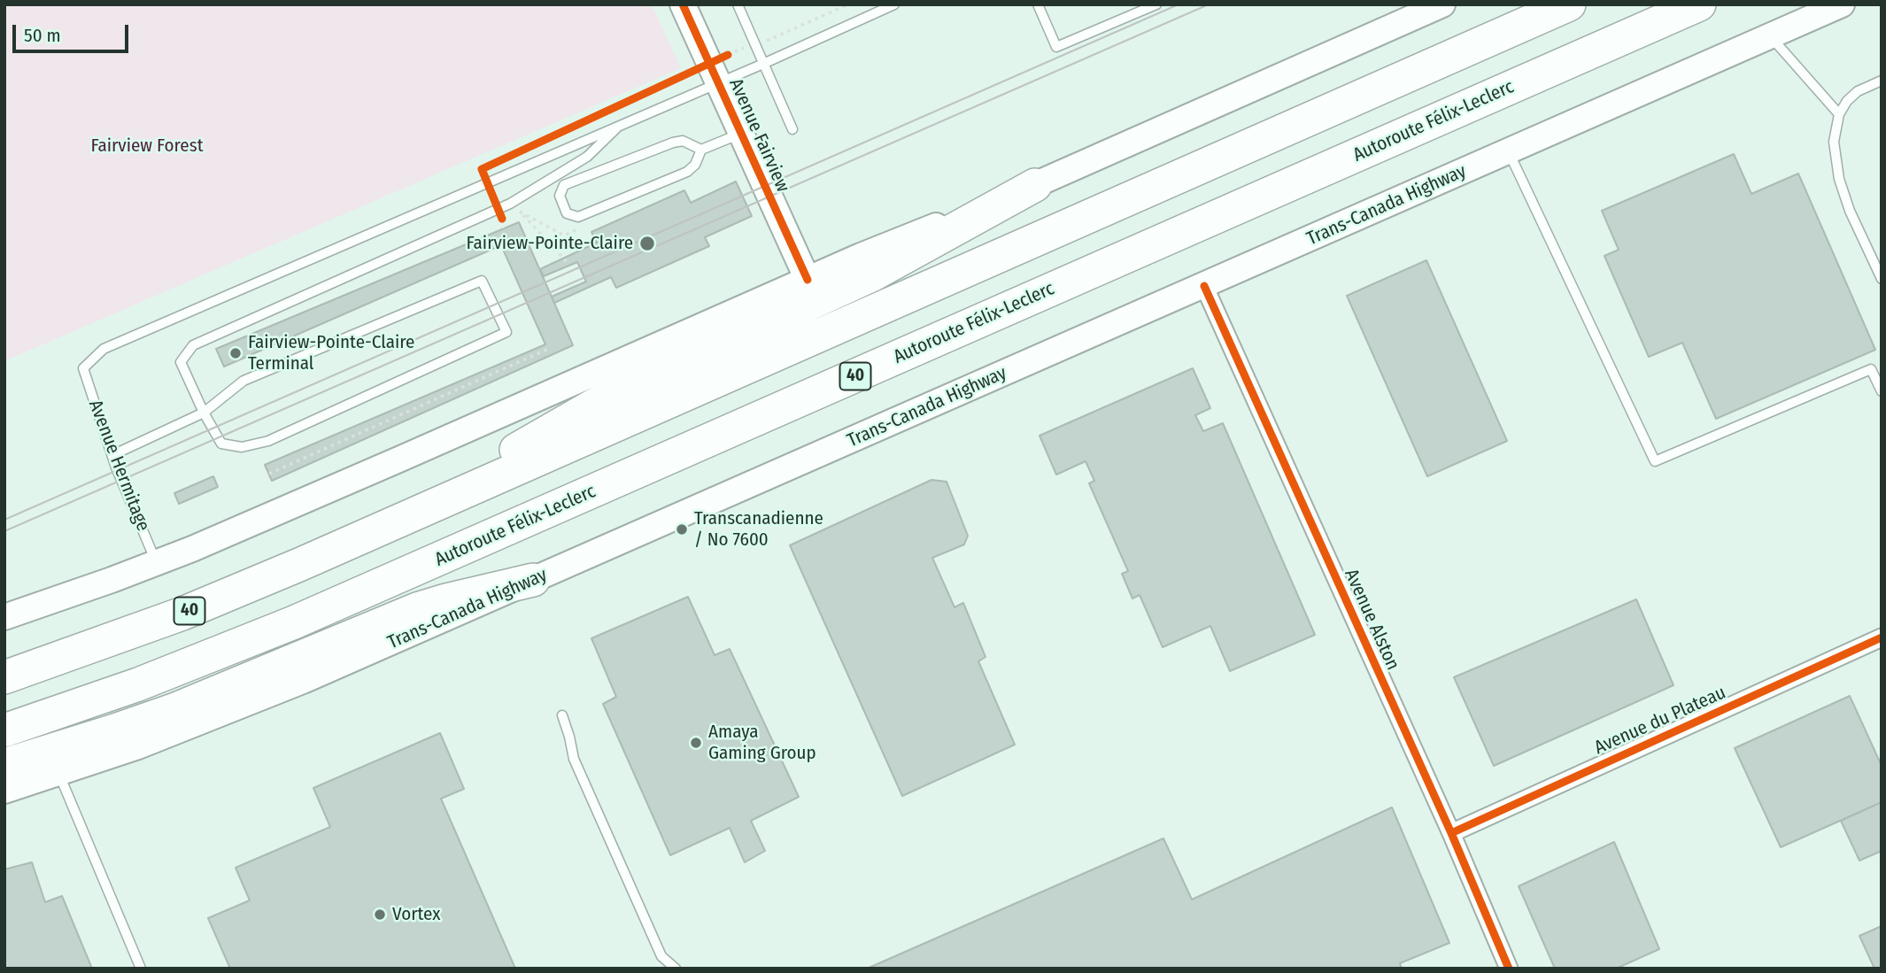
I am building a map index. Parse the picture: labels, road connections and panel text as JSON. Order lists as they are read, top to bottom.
{
  "streets": {
    "highway": ["Autoroute Félix-Leclerc", "40"],
    "main road": ["Avenue Fairview", "Trans-Canada Highway"],
    "street": ["Avenue Alston", "Avenue du Plateau"],
    "lane": ["Avenue Hermitage"]
  },
  "crossings": [
    ["Trans-Canada Highway", "Avenue Alston"],
    ["Avenue Alston", "Avenue du Plateau"]
  ],
  "parks": ["Fairview Forest"],
  "places": [
    "Fairview-Pointe-Claire",
    "Fairview-Pointe-Claire Terminal",
    "Transcanadienne / No 7600",
    "Amaya Gaming Group",
    "Vortex"
  ],
  "scale_bar": "50 m"
}
